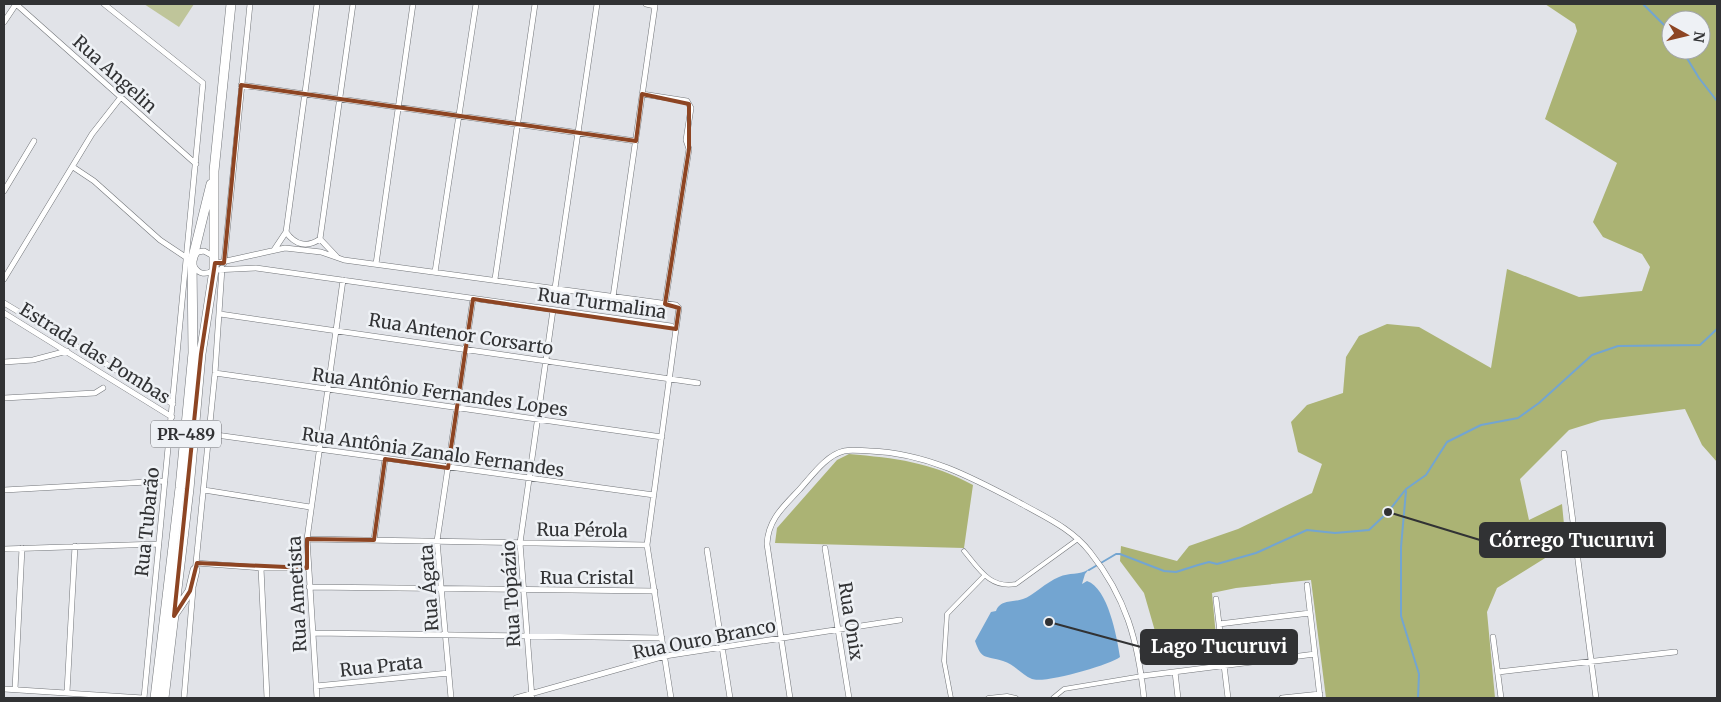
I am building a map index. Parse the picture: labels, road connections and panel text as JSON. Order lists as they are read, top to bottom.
{
  "streets": {
    "main road": ["PR-489"],
    "street": [
      "Rua Angelin",
      "Rua Turmalina",
      "Rua Antenor Corsarto",
      "Estrada das Pombas",
      "Rua Antônio Fernandes Lopes",
      "Rua Antônia Zanalo Fernandes",
      "Rua Tubarão",
      "Rua Pérola",
      "Rua Cristal",
      "Rua Ágata",
      "Rua Ametista",
      "Rua Topázio",
      "Rua Onix",
      "Rua Ouro Branco",
      "Rua Prata"
    ]
  },
  "crossings": [
    ["Rua Angelin", "Rua Tubarão"],
    ["Rua Turmalina", "Rua Antenor Corsarto"],
    ["Rua Turmalina", "Rua Antônio Fernandes Lopes"],
    ["Rua Turmalina", "PR-489"],
    ["Rua Turmalina", "Rua Antônia Zanalo Fernandes"],
    ["Rua Turmalina", "Rua Pérola"],
    ["Rua Turmalina", "Rua Cristal"],
    ["Rua Turmalina", "Rua Ágata"],
    ["Rua Turmalina", "Rua Ametista"],
    ["Rua Turmalina", "Rua Topázio"],
    ["Rua Turmalina", "Rua Ouro Branco"],
    ["Rua Antenor Corsarto", "Rua Ágata"],
    ["Rua Antenor Corsarto", "Rua Ametista"],
    ["Rua Antenor Corsarto", "Rua Topázio"],
    ["Estrada das Pombas", "Rua Tubarão"],
    ["Rua Antônio Fernandes Lopes", "Rua Ágata"],
    ["Rua Antônio Fernandes Lopes", "Rua Ametista"],
    ["Rua Antônio Fernandes Lopes", "Rua Topázio"],
    ["PR-489", "Rua Tubarão"],
    ["Rua Antônia Zanalo Fernandes", "Rua Ágata"],
    ["Rua Antônia Zanalo Fernandes", "Rua Ametista"],
    ["Rua Antônia Zanalo Fernandes", "Rua Topázio"],
    ["Rua Pérola", "Rua Ágata"],
    ["Rua Pérola", "Rua Ametista"],
    ["Rua Pérola", "Rua Topázio"],
    ["Rua Cristal", "Rua Ágata"],
    ["Rua Cristal", "Rua Ametista"],
    ["Rua Cristal", "Rua Topázio"],
    ["Rua Ágata", "Rua Prata"],
    ["Rua Ametista", "Rua Prata"],
    ["Rua Topázio", "Rua Ouro Branco"],
    ["Rua Onix", "Rua Ouro Branco"]
  ],
  "places": ["Córrego Tucuruvi", "Lago Tucuruvi"],
  "north": "right"
}
